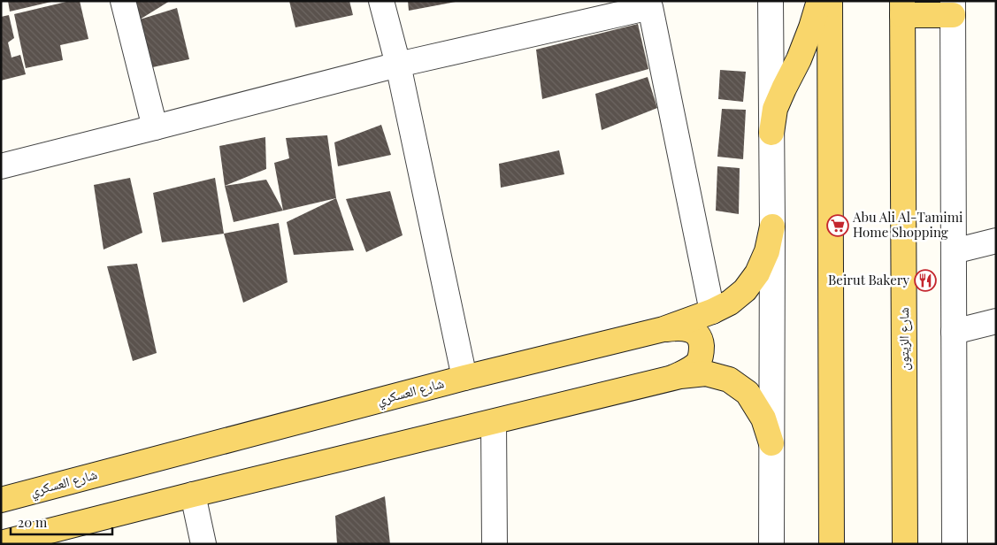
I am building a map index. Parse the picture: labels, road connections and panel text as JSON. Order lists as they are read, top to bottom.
{
  "streets": {
    "main road": ["شارع الزيتون", "شارع العسكري"]
  },
  "places": {
    "supermarket": ["Abu Ali Al-Tamimi Home Shopping"],
    "restaurant": ["Beirut Bakery"]
  },
  "scale_bar": "20 m"
}
